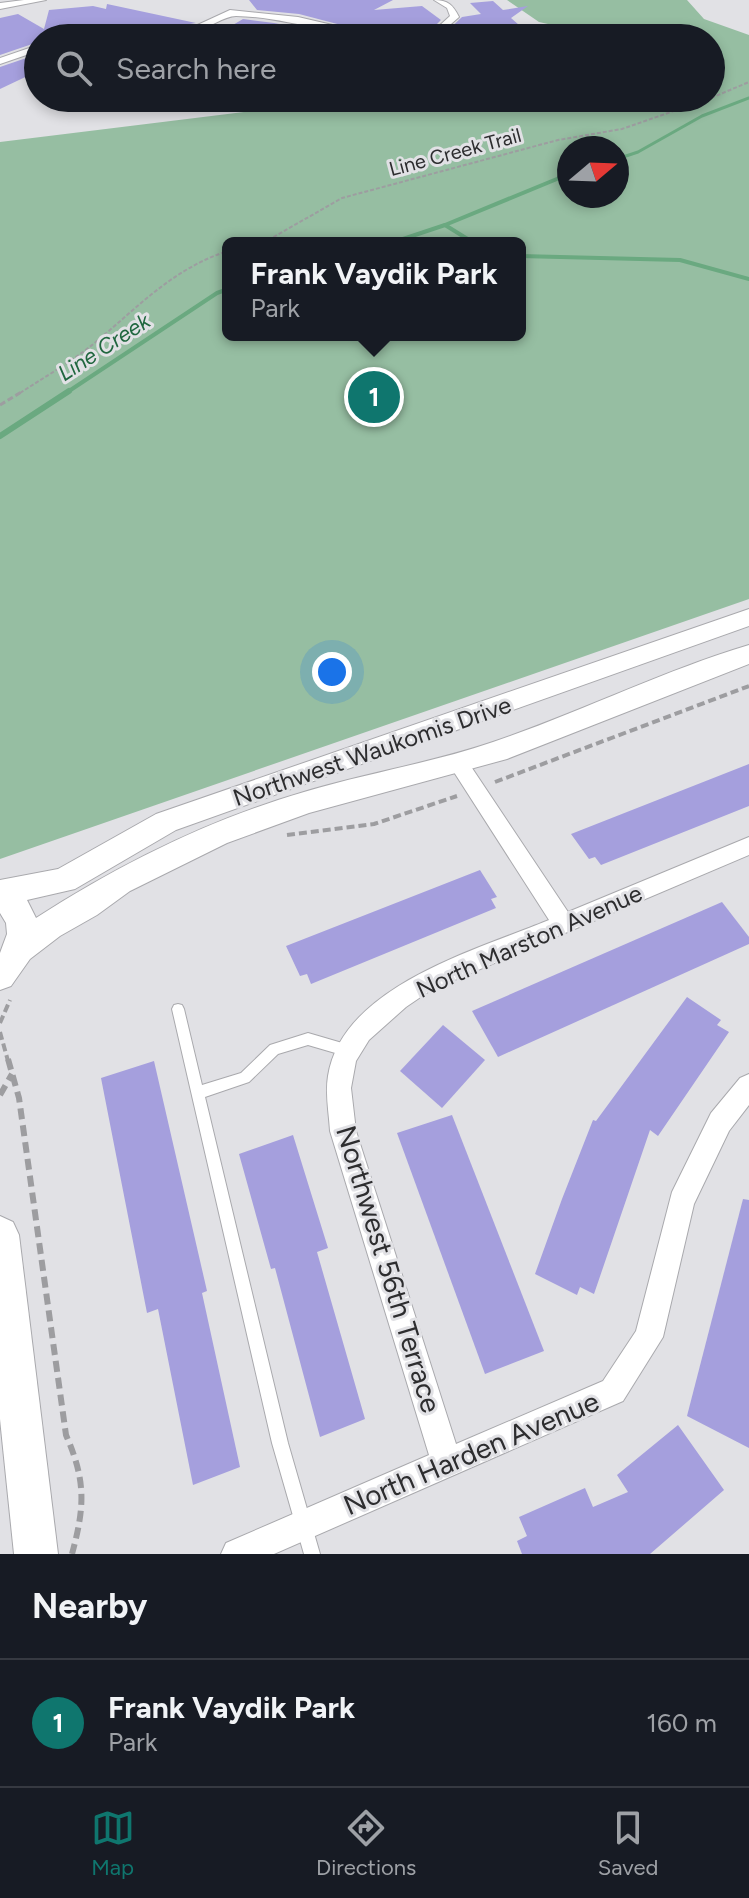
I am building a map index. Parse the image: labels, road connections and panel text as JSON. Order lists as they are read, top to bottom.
{
  "streets": {
    "main road": ["Northwest Waukomis Drive"],
    "street": ["North Marston Avenue", "Northwest 56th Terrace", "North Harden Avenue"],
    "path": ["Line Creek Trail"]
  },
  "crossings": [
    ["North Marston Avenue", "Northwest 56th Terrace"],
    ["Northwest 56th Terrace", "North Harden Avenue"]
  ],
  "water": ["Line Creek"],
  "north": "right",
  "page": {
    "search": "Search here",
    "popup": ["Frank Vaydik Park", "Park"],
    "pins": "1",
    "heading": "Nearby",
    "list": [
      {
        "mark": "1",
        "name": "Frank Vaydik Park",
        "note": "Park",
        "value": "160 m"
      }
    ],
    "nav": ["Map", "Directions", "Saved"]
  }
}
